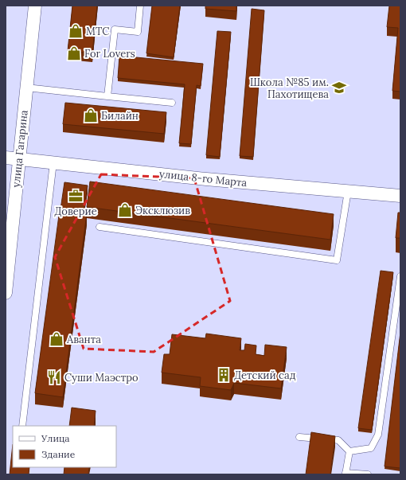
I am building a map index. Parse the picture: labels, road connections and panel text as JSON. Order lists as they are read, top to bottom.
{
  "streets": {
    "street": ["улица Гагарина", "улица 8-го Марта"]
  },
  "crossings": [
    ["улица Гагарина", "улица 8-го Марта"]
  ],
  "places": {
    "shop": [
      "МТС",
      "For Lovers",
      "Билайн",
      "Эксклюзив",
      "Аванта"
    ],
    "school or university": ["Школа №85 им. Пахотищева"],
    "office": ["Доверие"],
    "building": ["Детский сад"],
    "restaurant": ["Суши Маэстро"]
  },
  "legend": ["Улица", "Здание"]
}
